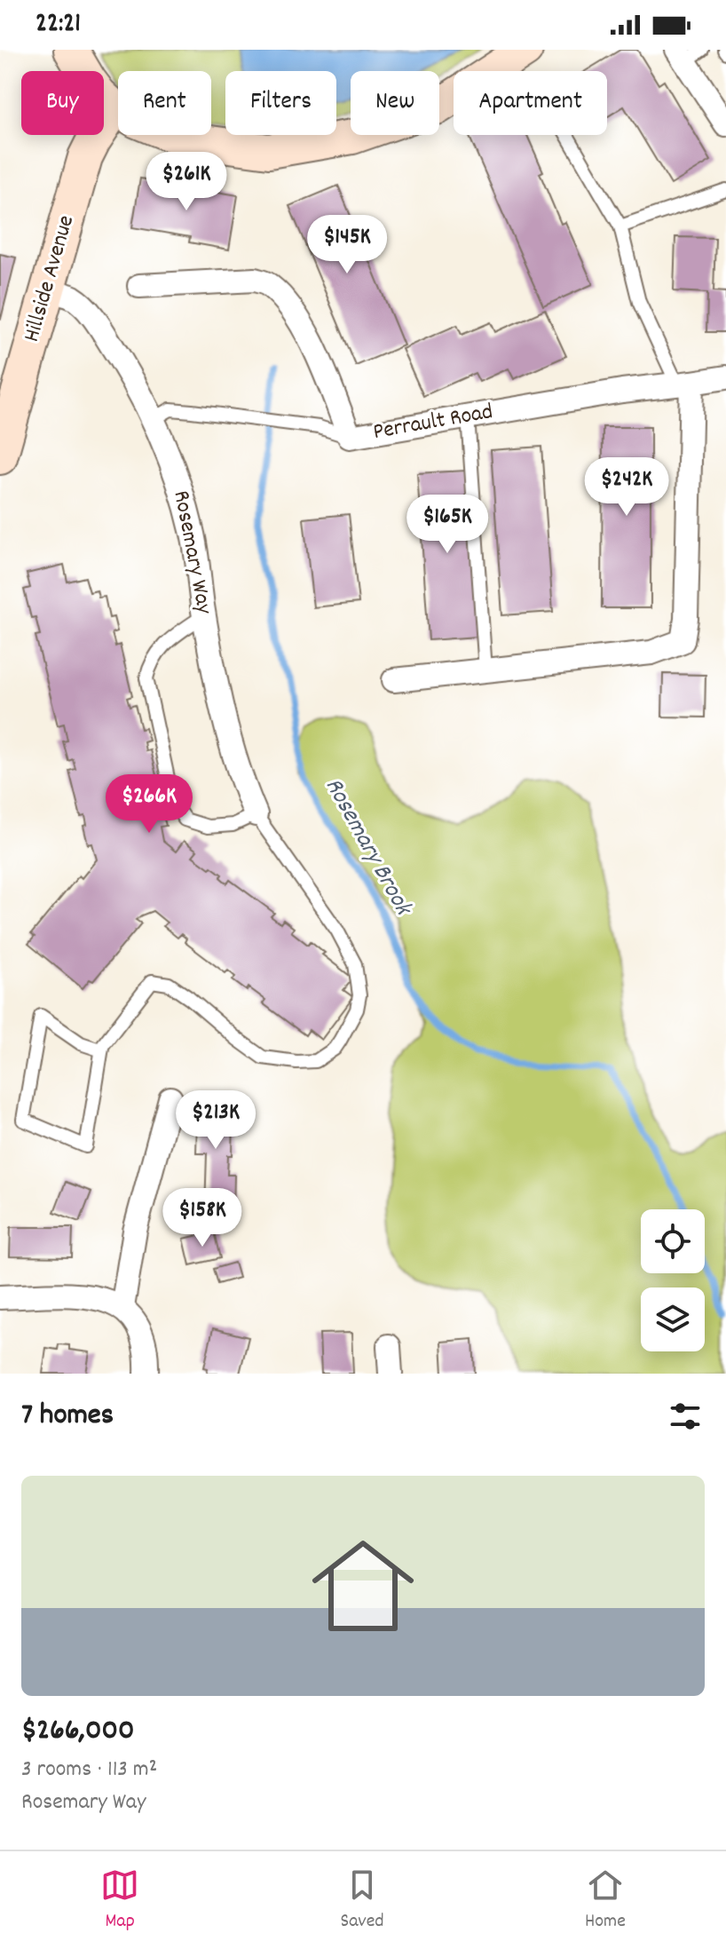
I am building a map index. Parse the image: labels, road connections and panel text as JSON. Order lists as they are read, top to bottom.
{
  "streets": {
    "street": ["Hillside Avenue", "Perrault Road", "Rosemary Way"]
  },
  "crossings": [
    ["Hillside Avenue", "Rosemary Way"]
  ],
  "water": ["Rosemary Brook"],
  "page": {
    "status": "22:21",
    "chip": [
      "Buy",
      "Rent",
      "Filters",
      "New",
      "Apartment"
    ],
    "price": [
      "$261K",
      "$145K",
      "$242K",
      "$165K",
      "$266K",
      "$213K",
      "$158K"
    ],
    "heading": "7 homes",
    "list": [
      {
        "name": "$266,000",
        "note": "3 rooms · 113 m² · Rosemary Way"
      }
    ],
    "tabs": ["Map", "Saved", "Home"]
  }
}
